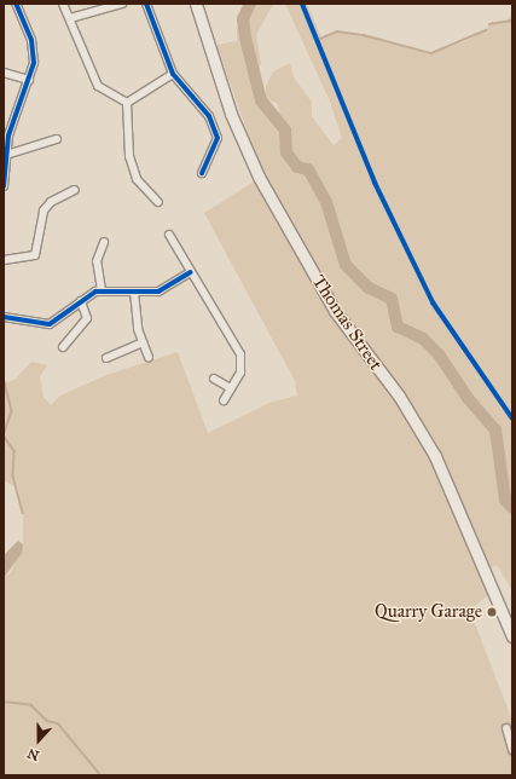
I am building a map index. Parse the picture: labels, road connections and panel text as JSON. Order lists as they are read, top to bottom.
{
  "streets": {
    "main road": ["Thomas Street"]
  },
  "places": ["Quarry Garage"],
  "north": "bottom"
}
